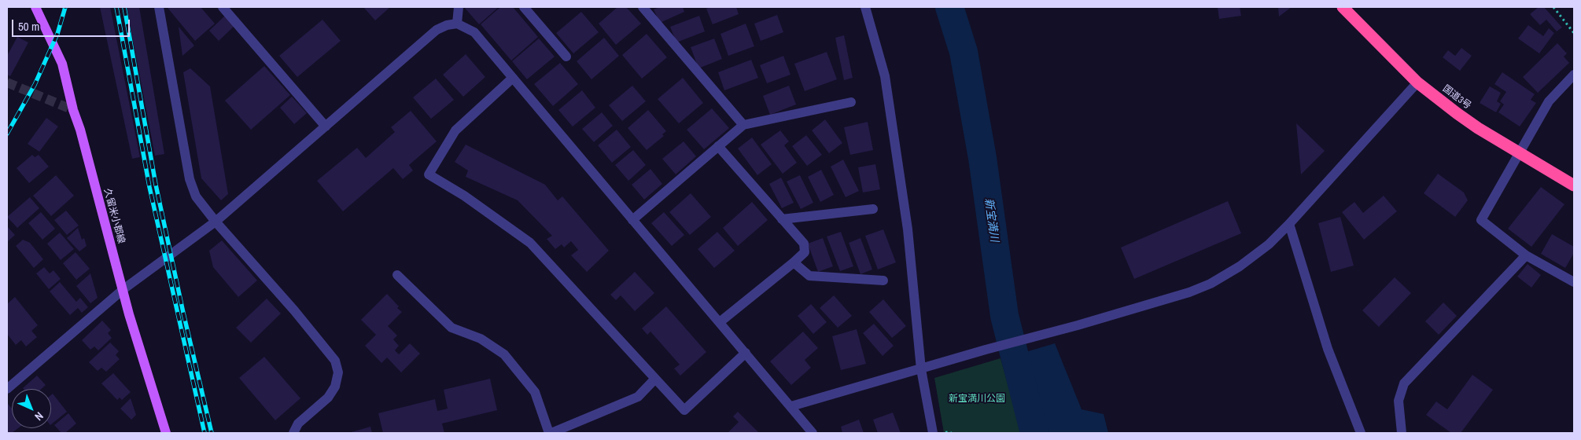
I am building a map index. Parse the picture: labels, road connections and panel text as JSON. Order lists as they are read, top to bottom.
{
  "streets": {
    "highway": ["国道3号"],
    "main road": ["久留米小郡線"]
  },
  "water": ["新宝満川"],
  "parks": ["新宝満川公園"],
  "scale_bar": "50 m",
  "north": "bottom right"
}
